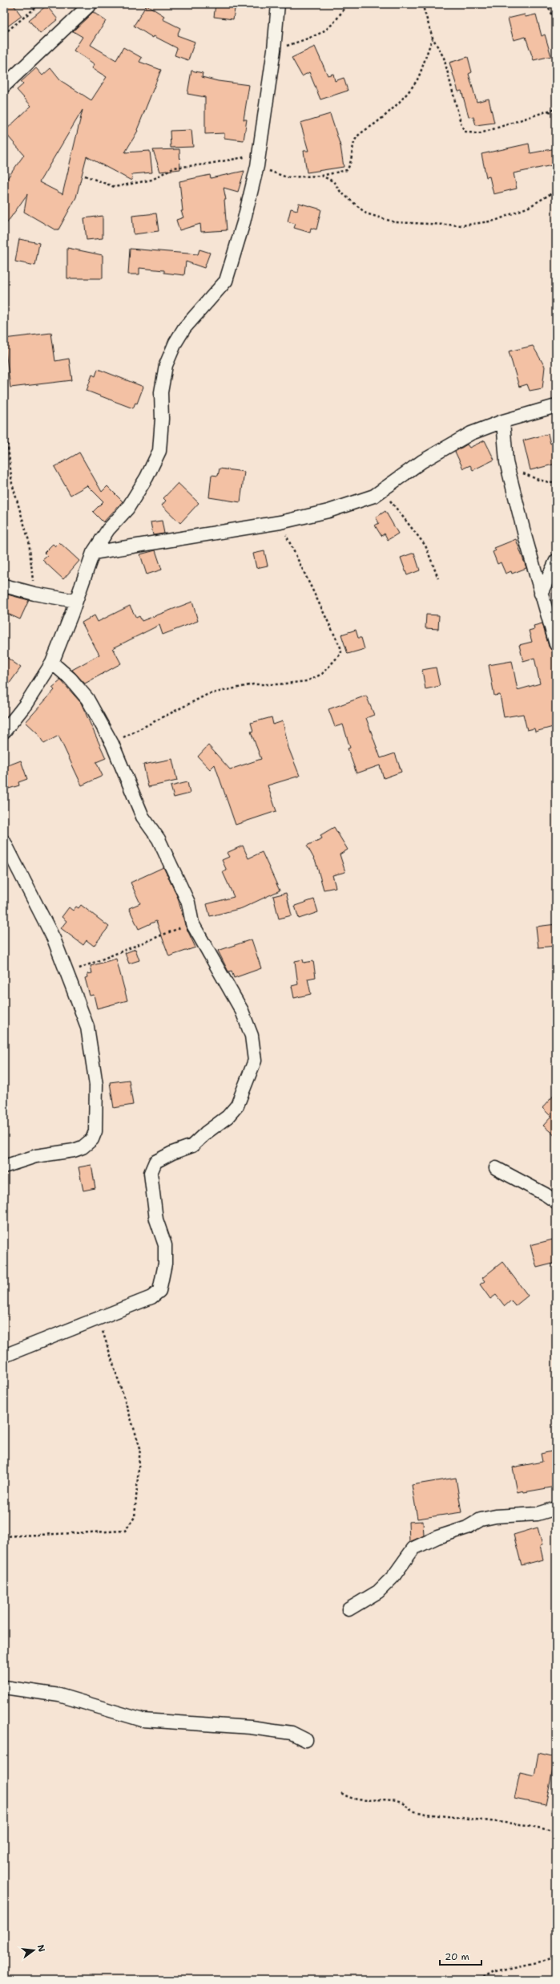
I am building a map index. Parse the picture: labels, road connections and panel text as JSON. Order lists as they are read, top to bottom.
{
  "scale_bar": "20 m",
  "north": "right"
}
